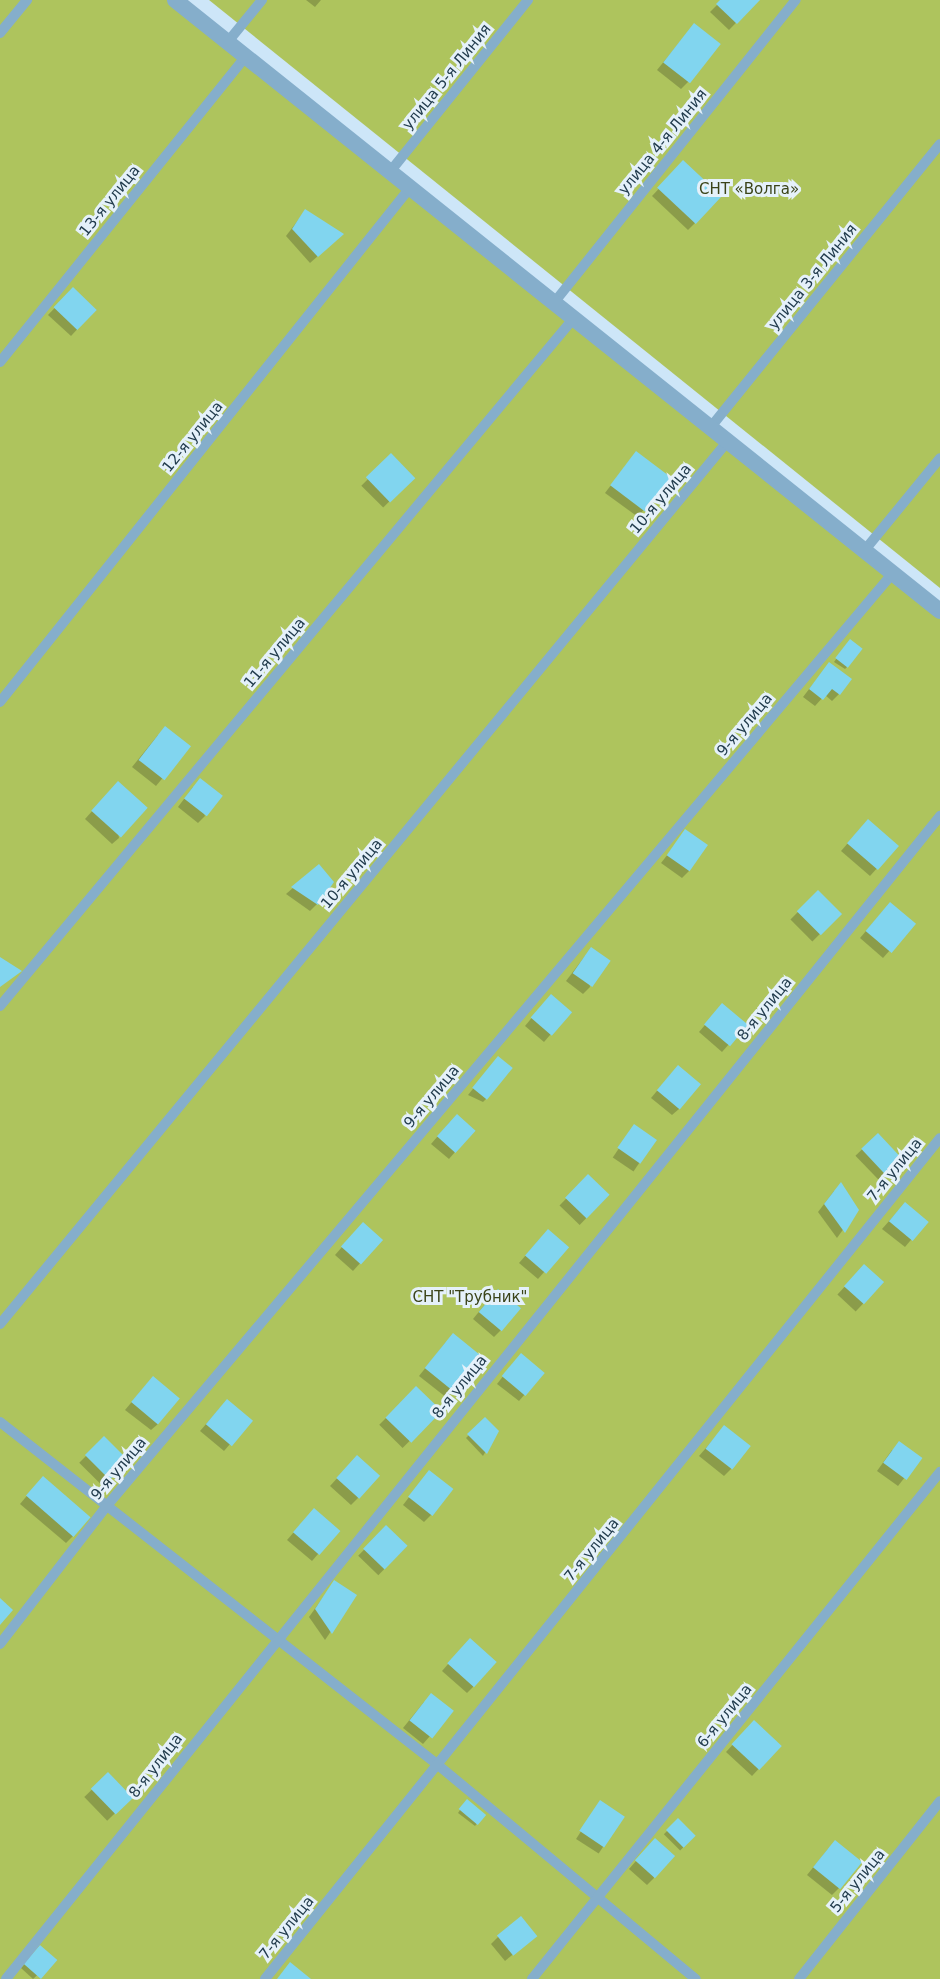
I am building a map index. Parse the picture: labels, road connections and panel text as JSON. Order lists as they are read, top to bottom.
{
  "streets": {
    "lane": [
      "улица 5-я Линия",
      "улица 4-я Линия",
      "13-я улица",
      "улица 3-я Линия",
      "12-я улица",
      "10-я улица",
      "11-я улица",
      "9-я улица",
      "8-я улица",
      "7-я улица",
      "6-я улица",
      "5-я улица"
    ]
  },
  "parks": ["СНТ «Волга»", "СНТ \"Трубник\""]
}
